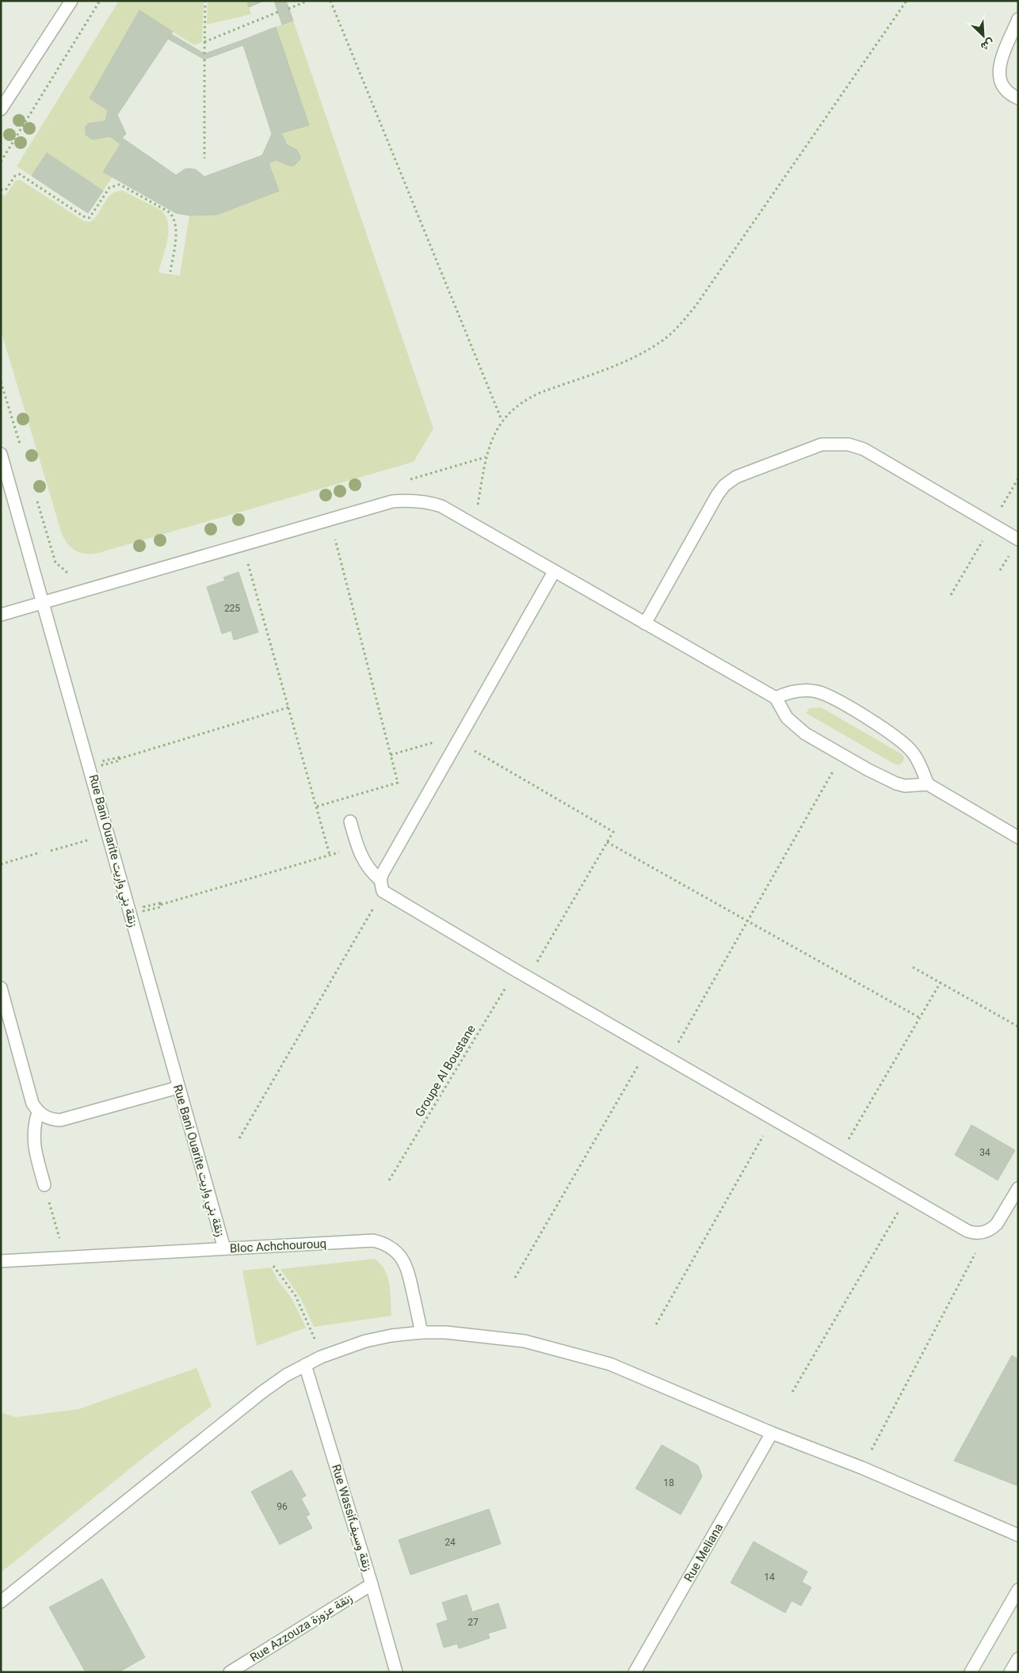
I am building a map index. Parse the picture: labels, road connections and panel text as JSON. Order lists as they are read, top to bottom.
{
  "streets": {
    "street": [
      "Rue Bani Ouarite زنقة بني واريت",
      "Bloc Achchourouq",
      "Rue Wassifزنقة وسيف",
      "Rue Meliana",
      "Rue Azzouza زنقة عزوزة"
    ],
    "path": ["Groupe Al Boustane"]
  },
  "crossings": [
    ["Rue Bani Ouarite زنقة بني واريت", "Bloc Achchourouq"],
    ["Rue Wassifزنقة وسيف", "Rue Azzouza زنقة عزوزة"]
  ],
  "house_numbers": [
    "225",
    "34",
    "18",
    "96",
    "24",
    "14",
    "27"
  ],
  "north": "bottom right"
}
